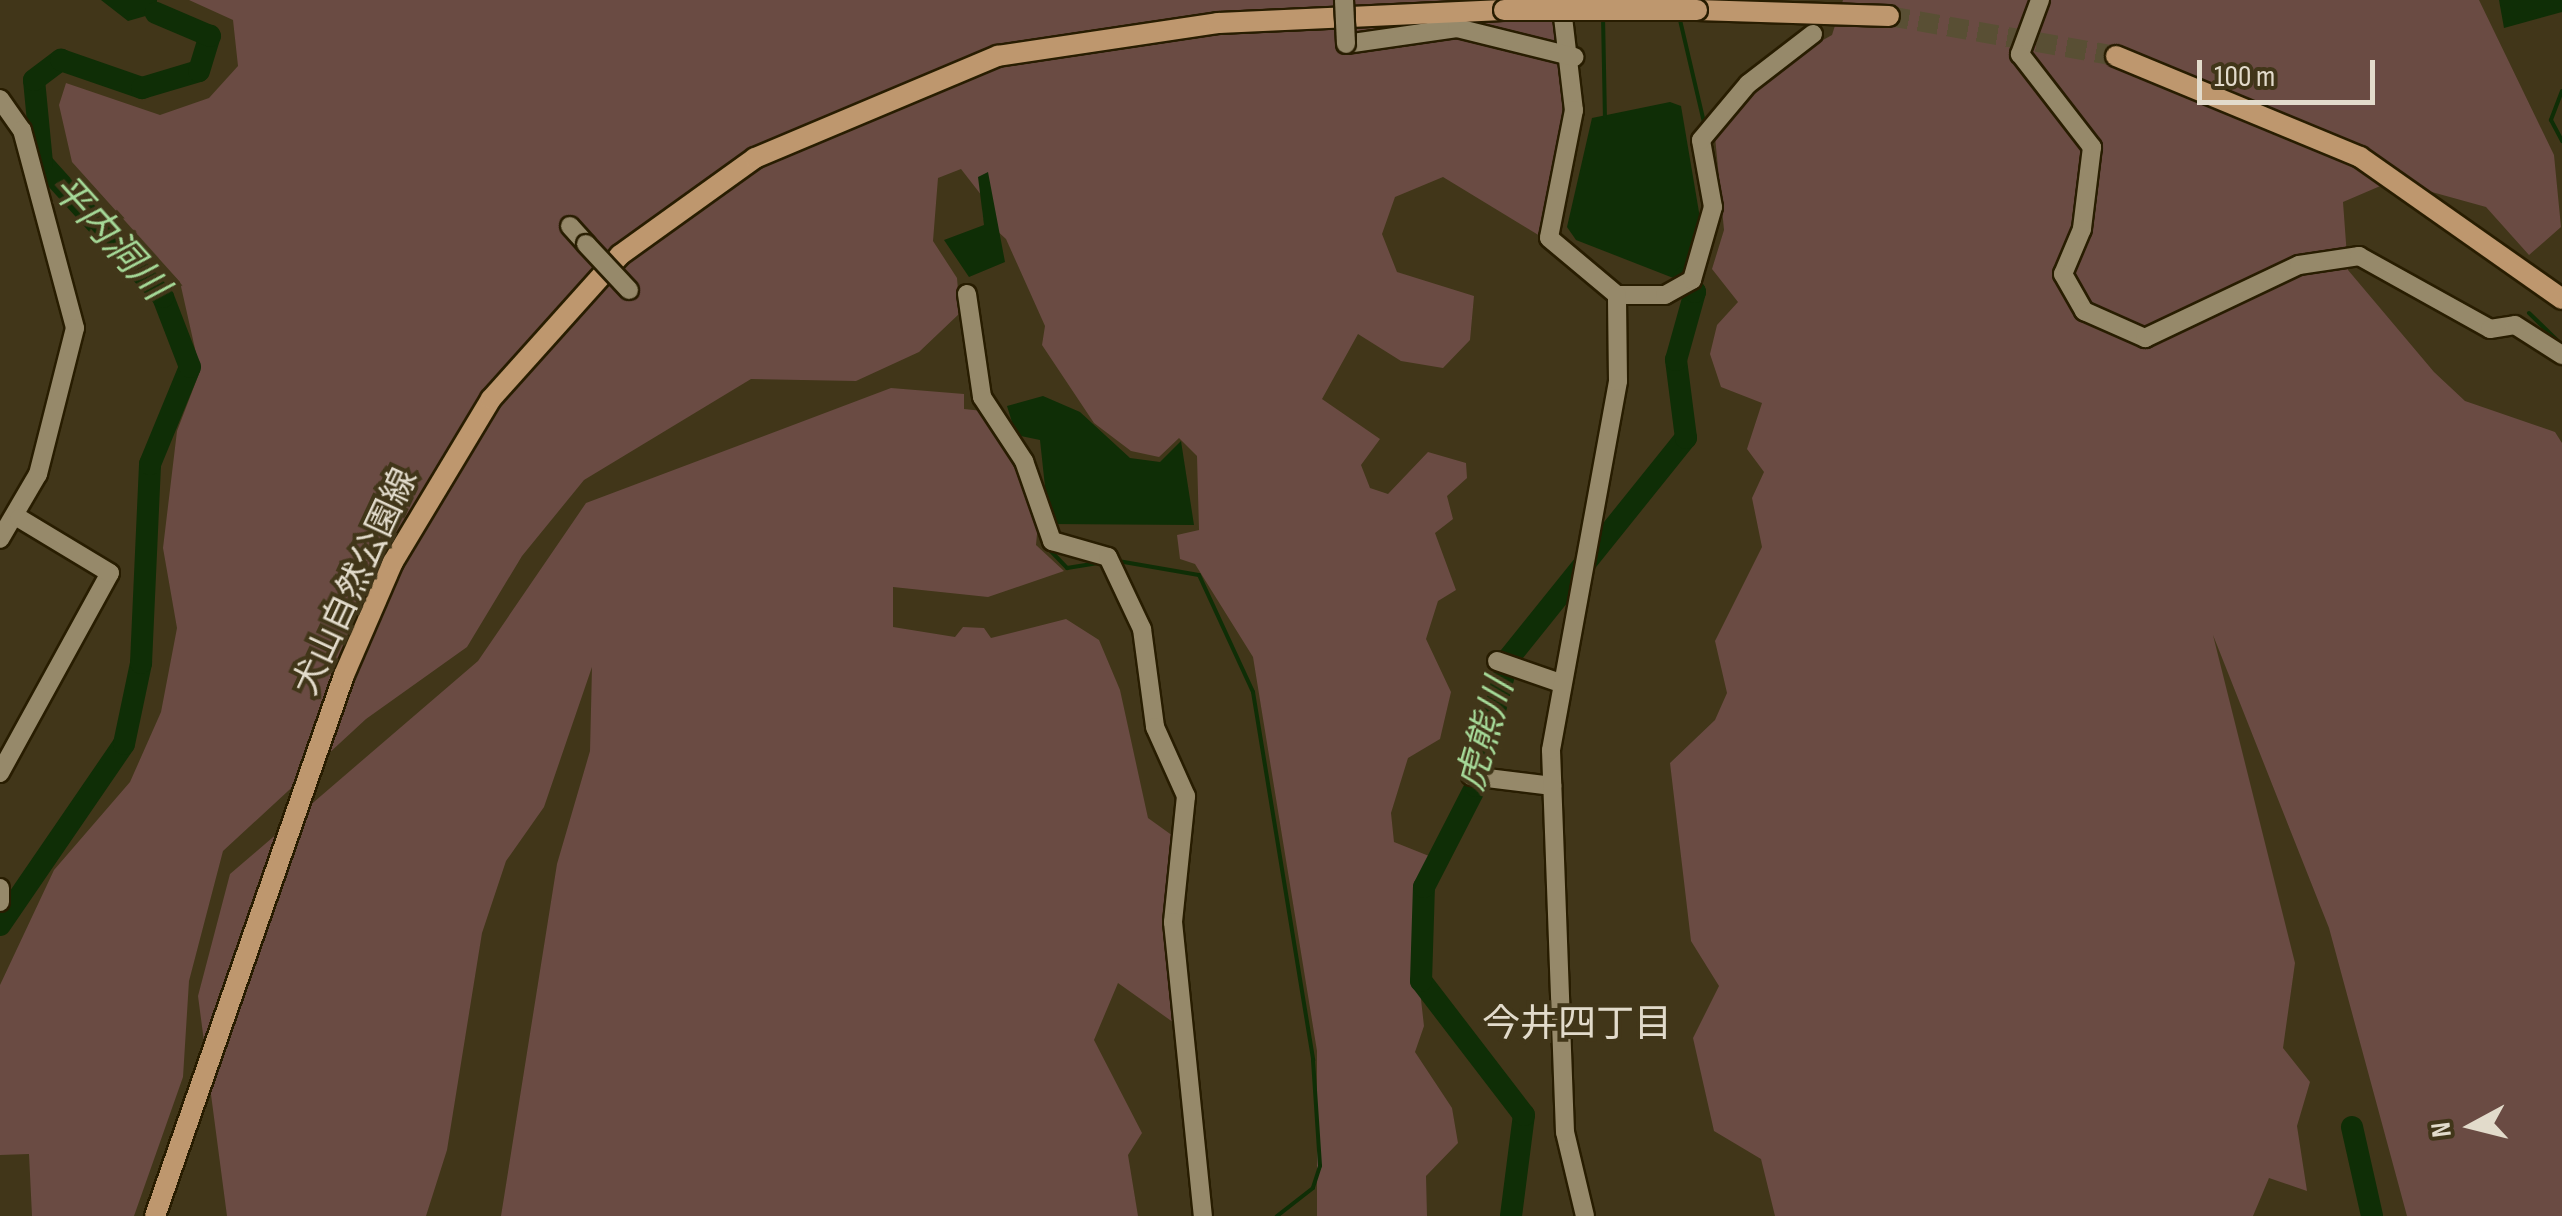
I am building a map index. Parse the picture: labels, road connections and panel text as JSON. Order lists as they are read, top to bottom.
{
  "streets": {
    "main road": ["犬山自然公園線"]
  },
  "districts": ["今井四丁目"],
  "water": ["平内洞川", "虎熊川"],
  "scale_bar": "100 m",
  "north": "left"
}
